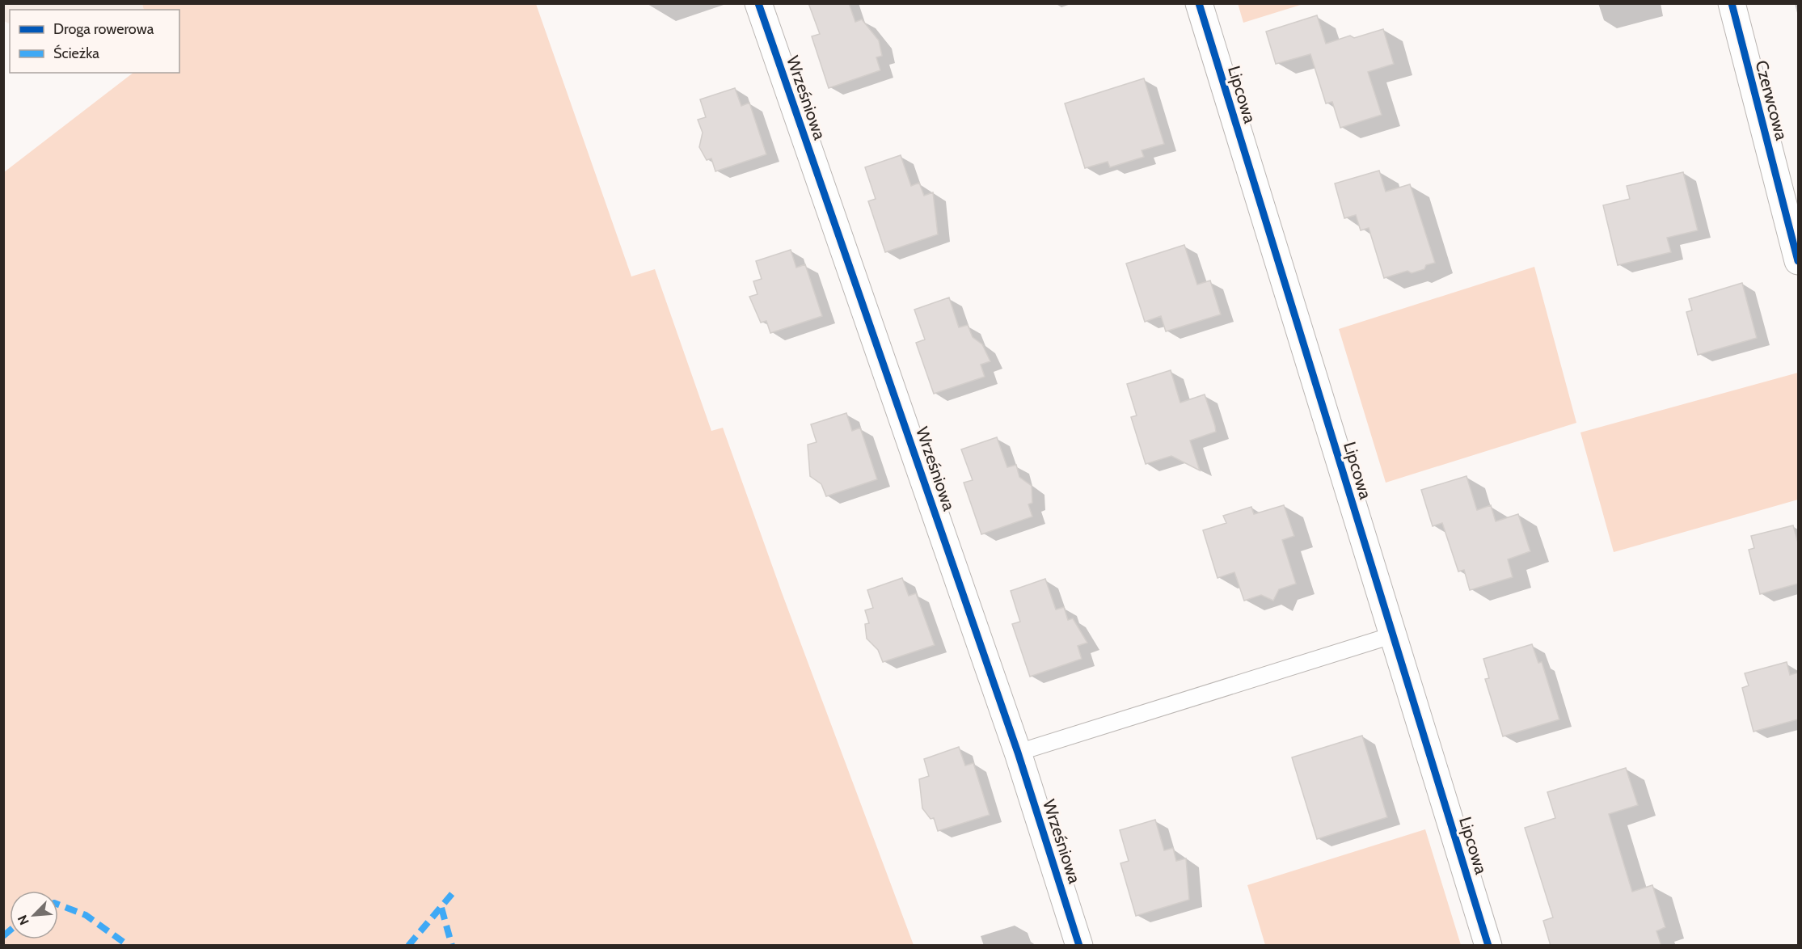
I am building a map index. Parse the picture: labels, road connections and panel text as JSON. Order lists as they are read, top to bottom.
{
  "streets": {
    "street": ["Lipcowa", "Wrześniowa", "Czerwcowa"]
  },
  "legend": ["Droga rowerowa", "Ścieżka"],
  "north": "bottom left"
}
